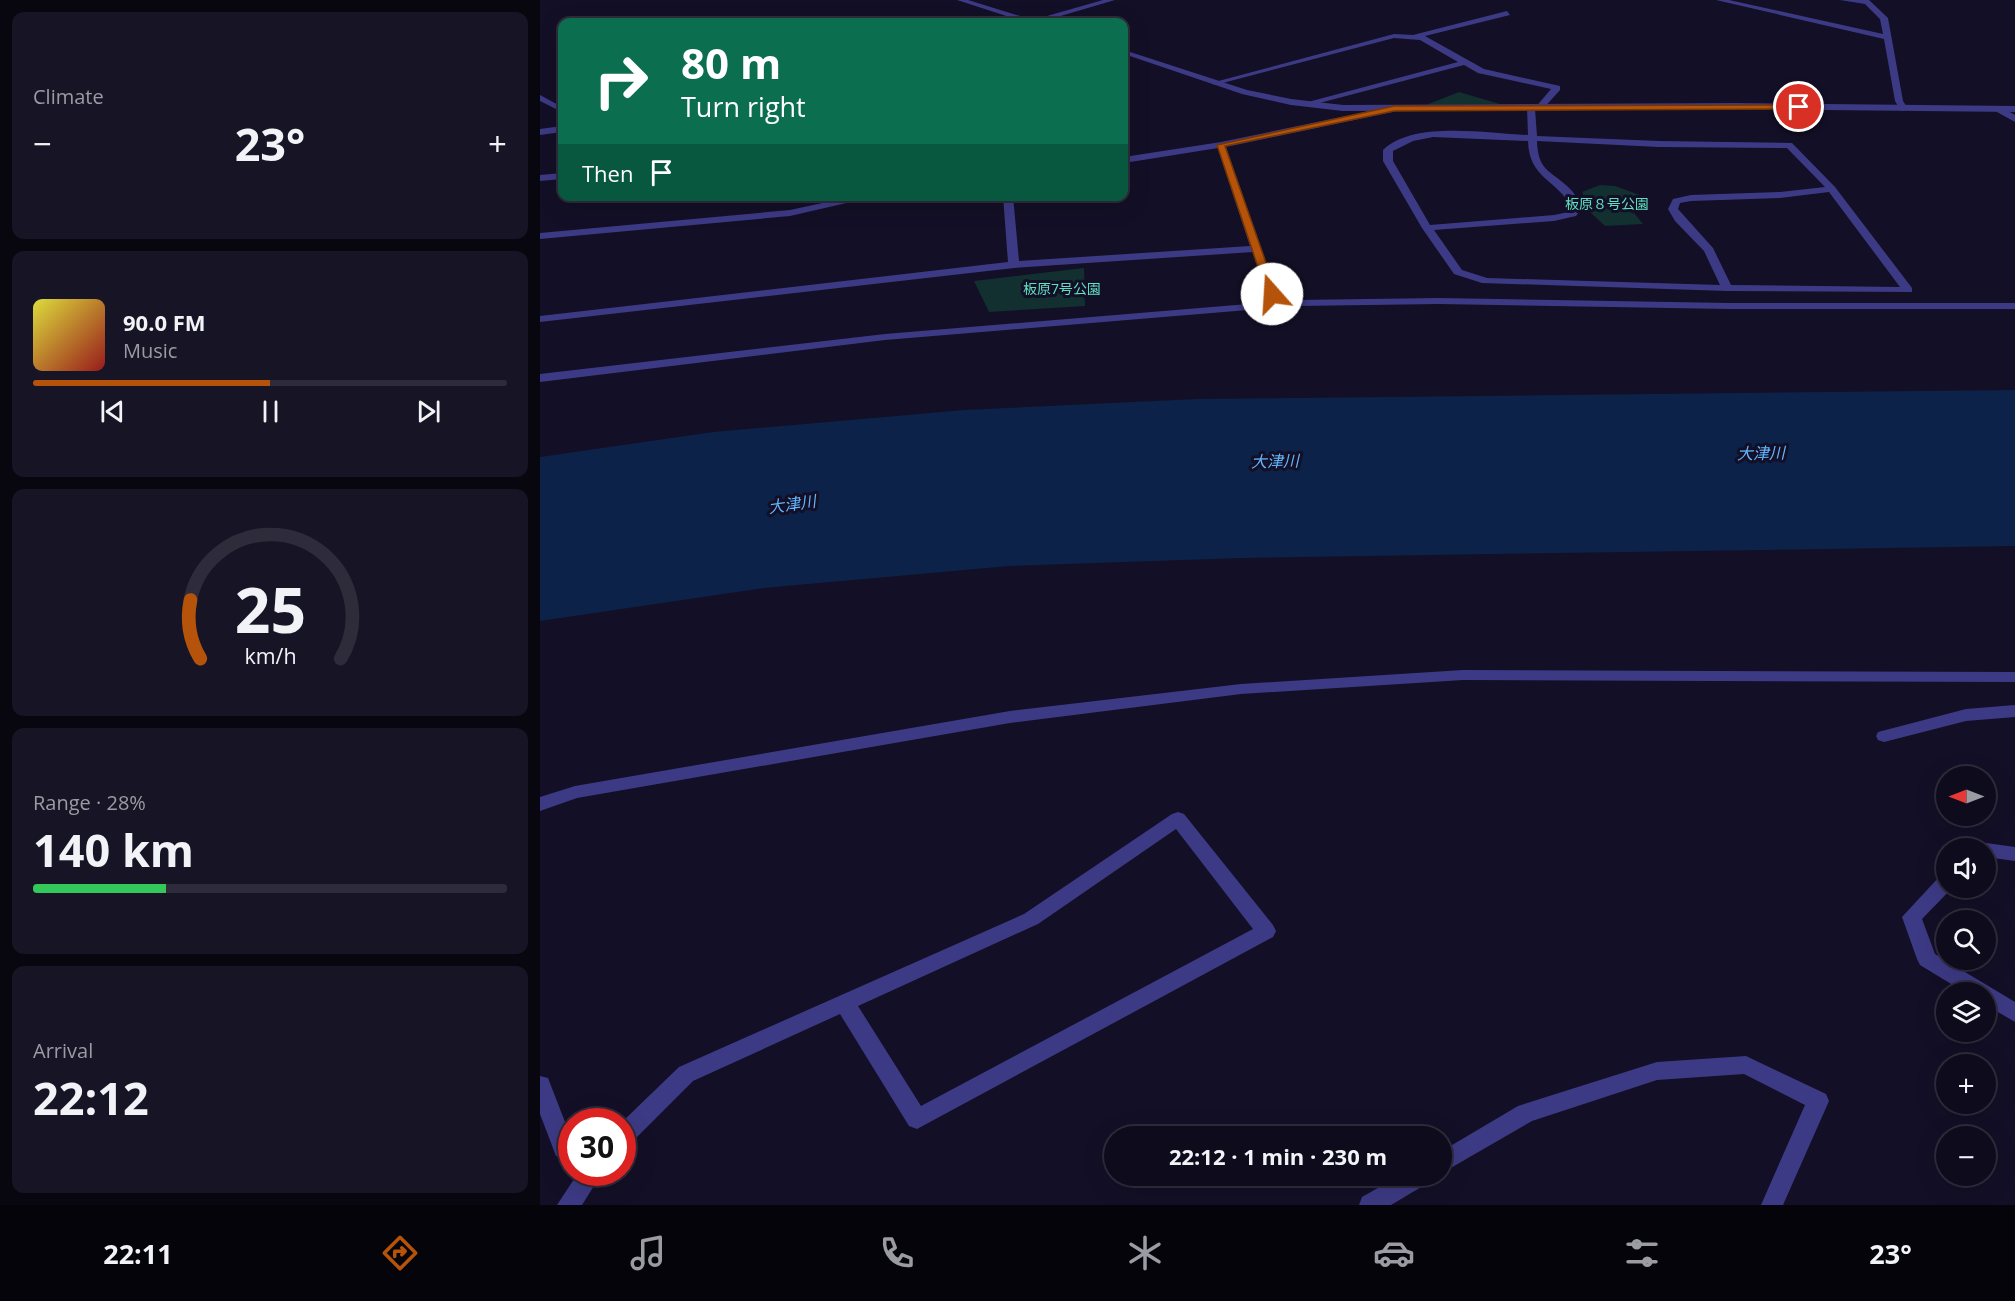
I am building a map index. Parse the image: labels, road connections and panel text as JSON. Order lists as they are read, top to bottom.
{
  "water": ["大津川"],
  "parks": ["板原８号公園", "板原7号公園"],
  "north": "left",
  "page": {
    "tile": [
      "Climate",
      ["Range · 28%", "140 km"],
      ["Arrival", "22:12"]
    ],
    "turn": ["80 m", "Turn right"],
    "heat": ["−", "23°", "+"],
    "then": "Then",
    "song": ["90.0 FM", "Music"],
    "map_buttons": ["+", "−"],
    "limit": "30",
    "trip": "22:12 · 1 min · 230 m",
    "tabs": ["22:11", "23°"],
    "gauge": ["25", "km/h"]
  }
}
